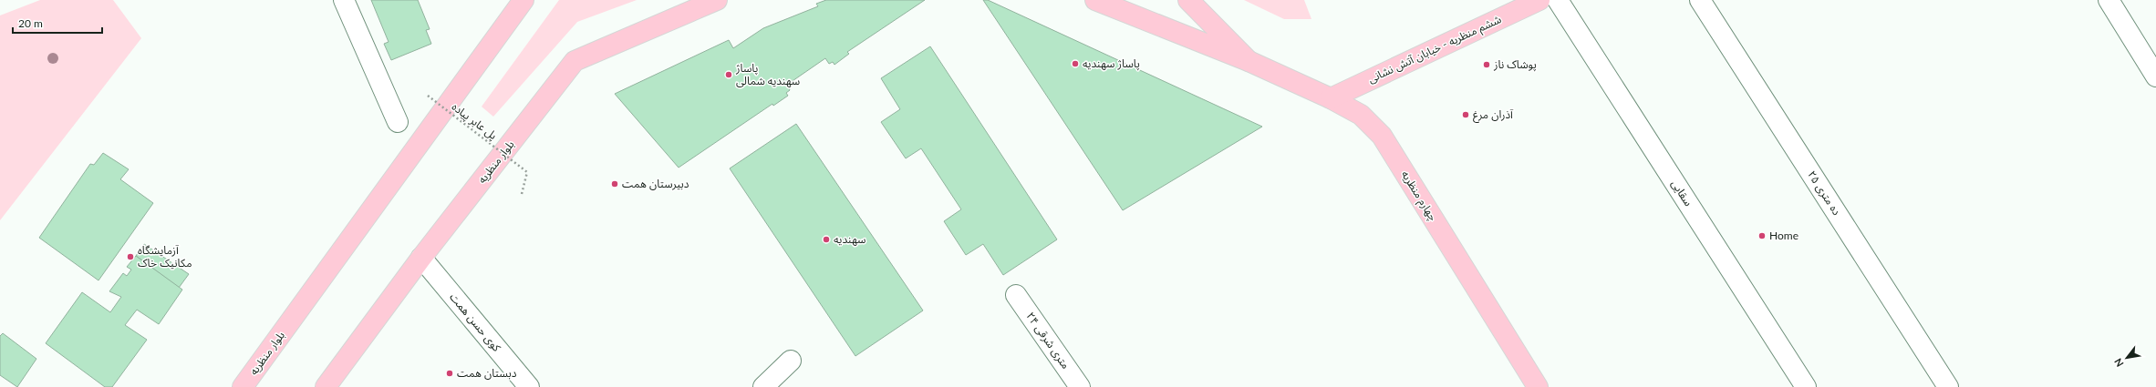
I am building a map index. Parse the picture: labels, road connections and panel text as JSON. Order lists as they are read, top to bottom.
{
  "streets": {
    "main road": ["ششم منظریه - خیابان آتش نشانی", "بلوار منظریه", "چهارم منظریه"],
    "street": [
      "سقایی",
      "ده متری ۲۵",
      "کوی حسن همت",
      "۲۴ متری شرقی"
    ],
    "path": ["پل عابر پیاده"]
  },
  "crossings": [
    ["ششم منظریه - خیابان آتش نشانی", "چهارم منظریه"],
    ["بلوار منظریه", "کوی حسن همت"]
  ],
  "places": [
    "پاساژ سهندیه",
    "پوشاک ناز",
    "پاساژ سهندیه شمالی",
    "آذران مرغ",
    "دبیرستان همت",
    "Home",
    "سهندیه",
    "آزمایشگاه مکانیک خاک",
    "دبستان همت"
  ],
  "scale_bar": "20 m",
  "north": "bottom left"
}
